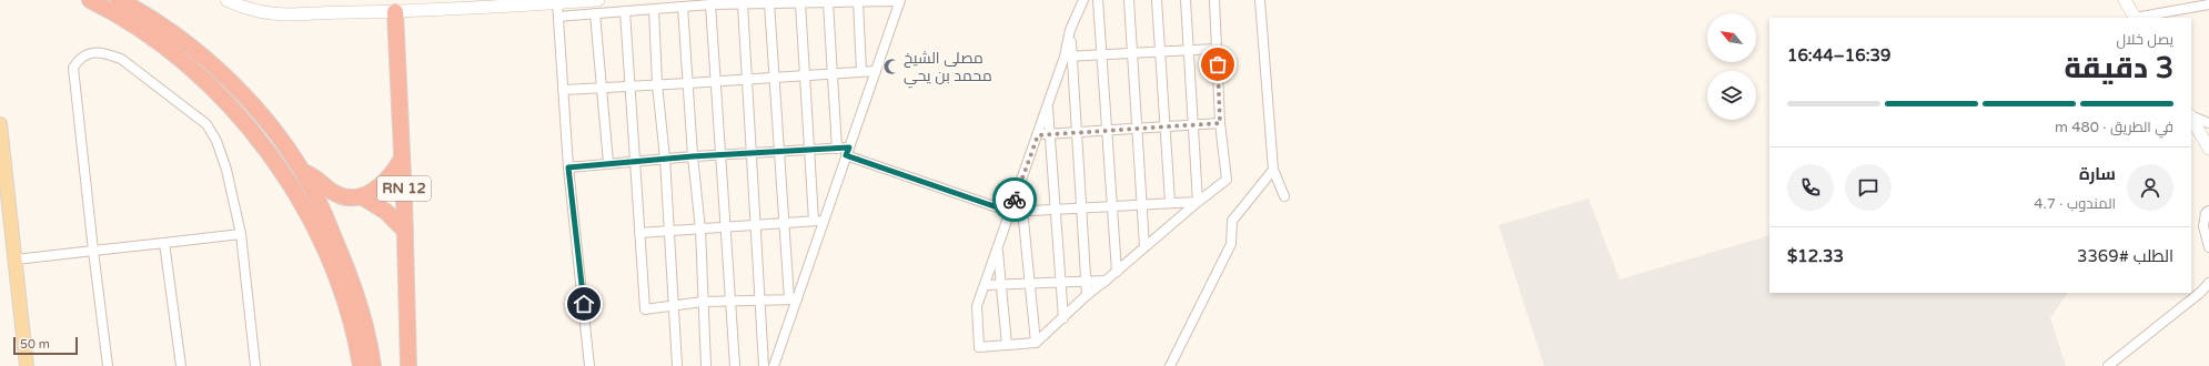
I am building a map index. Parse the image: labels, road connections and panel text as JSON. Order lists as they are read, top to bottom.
{
  "streets": {
    "highway": ["RN 12"]
  },
  "places": {
    "mosque": ["مصلى الشيخ محمد بن يحي"]
  },
  "scale_bar": "50 m",
  "north": "top left",
  "page": {
    "heading": ["3 دقيقة", "يصل خلال", "16:39–16:44"],
    "panel": [
      "سارة",
      "المندوب · 4.7",
      "الطلب #3369",
      "$12.33"
    ],
    "bar": "في الطريق · 480 m",
    "scale": "50 m"
  }
}
